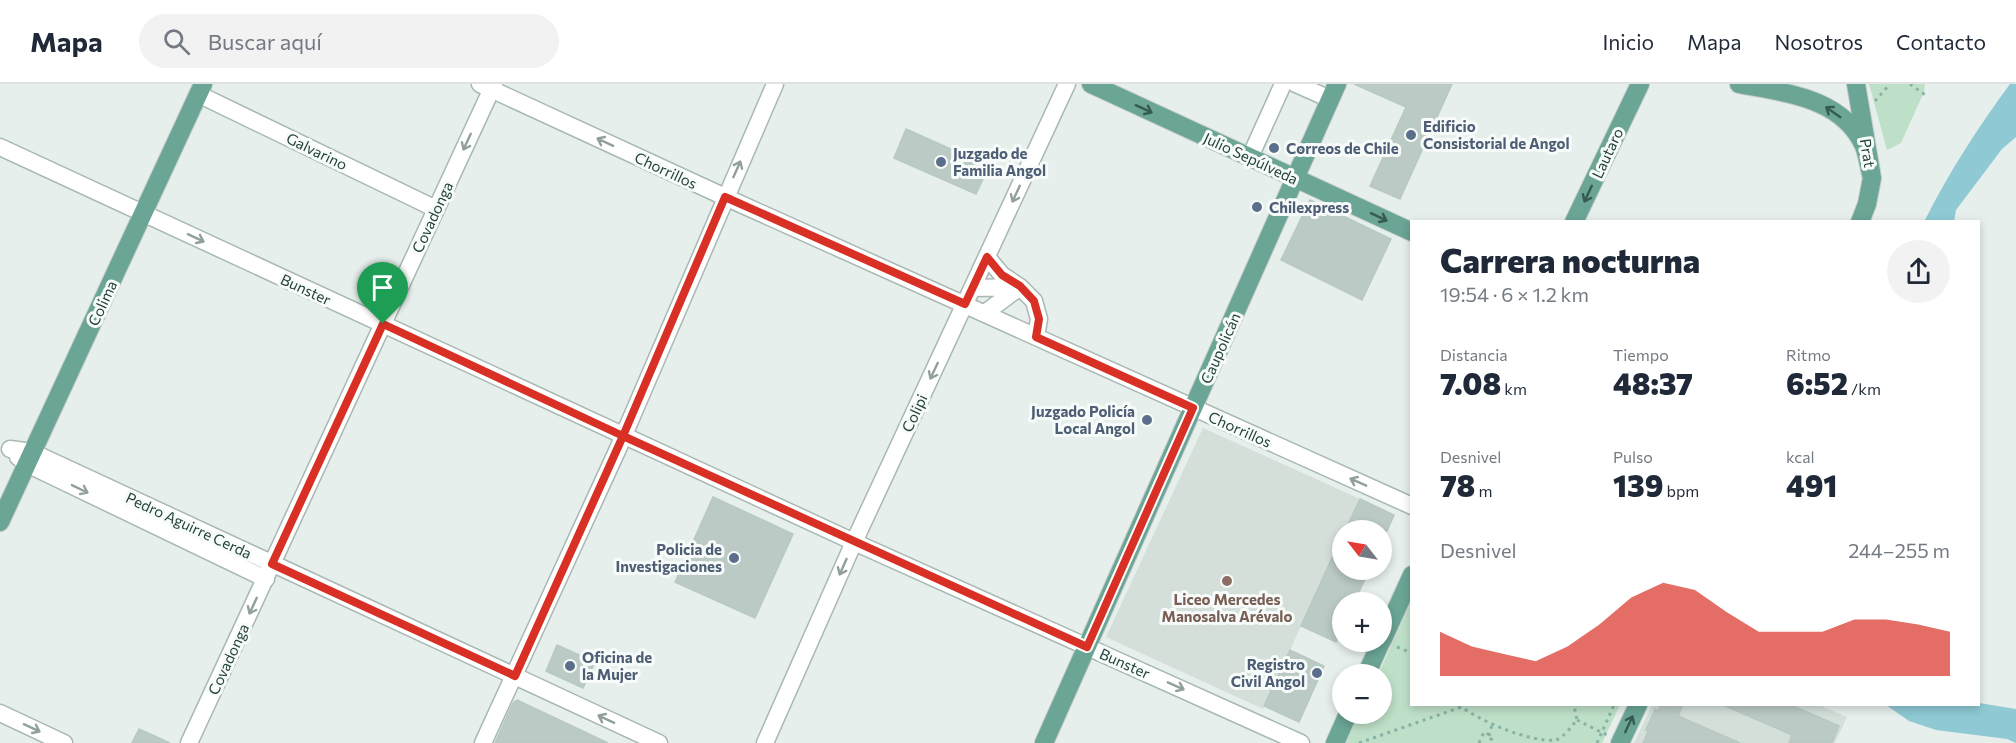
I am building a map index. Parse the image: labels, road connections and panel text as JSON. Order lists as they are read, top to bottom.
{
  "streets": {
    "main road": [
      "Lautaro",
      "Prat",
      "Julio Sepúlveda",
      "Colima",
      "Caupolicán"
    ],
    "street": [
      "Galvarino",
      "Chorrillos",
      "Covadonga",
      "Bunster",
      "Colipi",
      "Pedro Aguirre Cerda"
    ]
  },
  "crossings": [
    ["Galvarino", "Covadonga"],
    ["Galvarino", "Colima"],
    ["Julio Sepúlveda", "Caupolicán"],
    ["Chorrillos", "Covadonga"],
    ["Chorrillos", "Caupolicán"],
    ["Chorrillos", "Colipi"],
    ["Covadonga", "Bunster"],
    ["Covadonga", "Pedro Aguirre Cerda"],
    ["Bunster", "Colima"],
    ["Bunster", "Caupolicán"],
    ["Bunster", "Colipi"],
    ["Colima", "Pedro Aguirre Cerda"]
  ],
  "one_way": [
    "Lautaro",
    "Julio Sepúlveda",
    "Chorrillos",
    "Covadonga",
    "Colipi"
  ],
  "places": [
    "Edificio Consistorial de Angol",
    "Correos de Chile",
    "Juzgado de Familia Angol",
    "Chilexpress",
    "Juzgado Policía Local Angol",
    "Policia de Investigaciones",
    "Liceo Mercedes Manosalva Arévalo",
    "Oficina de la Mujer",
    "Registro Civil Angol"
  ],
  "north": "top left",
  "page": {
    "header": "Mapa",
    "search": "Buscar aquí",
    "nav": [
      "Inicio",
      "Mapa",
      "Nosotros",
      "Contacto"
    ],
    "heading": ["Carrera nocturna", "19:54 · 6 × 1.2 km"],
    "stats": [
      ["Distancia", "7.08 km"],
      ["Tiempo", "48:37"],
      ["Ritmo", "6:52 /km"],
      ["Desnivel", "78 m"],
      ["Pulso", "139 bpm"],
      ["kcal", "491"]
    ],
    "map_buttons": ["+", "−"],
    "chart": ["Desnivel", "244–255 m"]
  }
}
